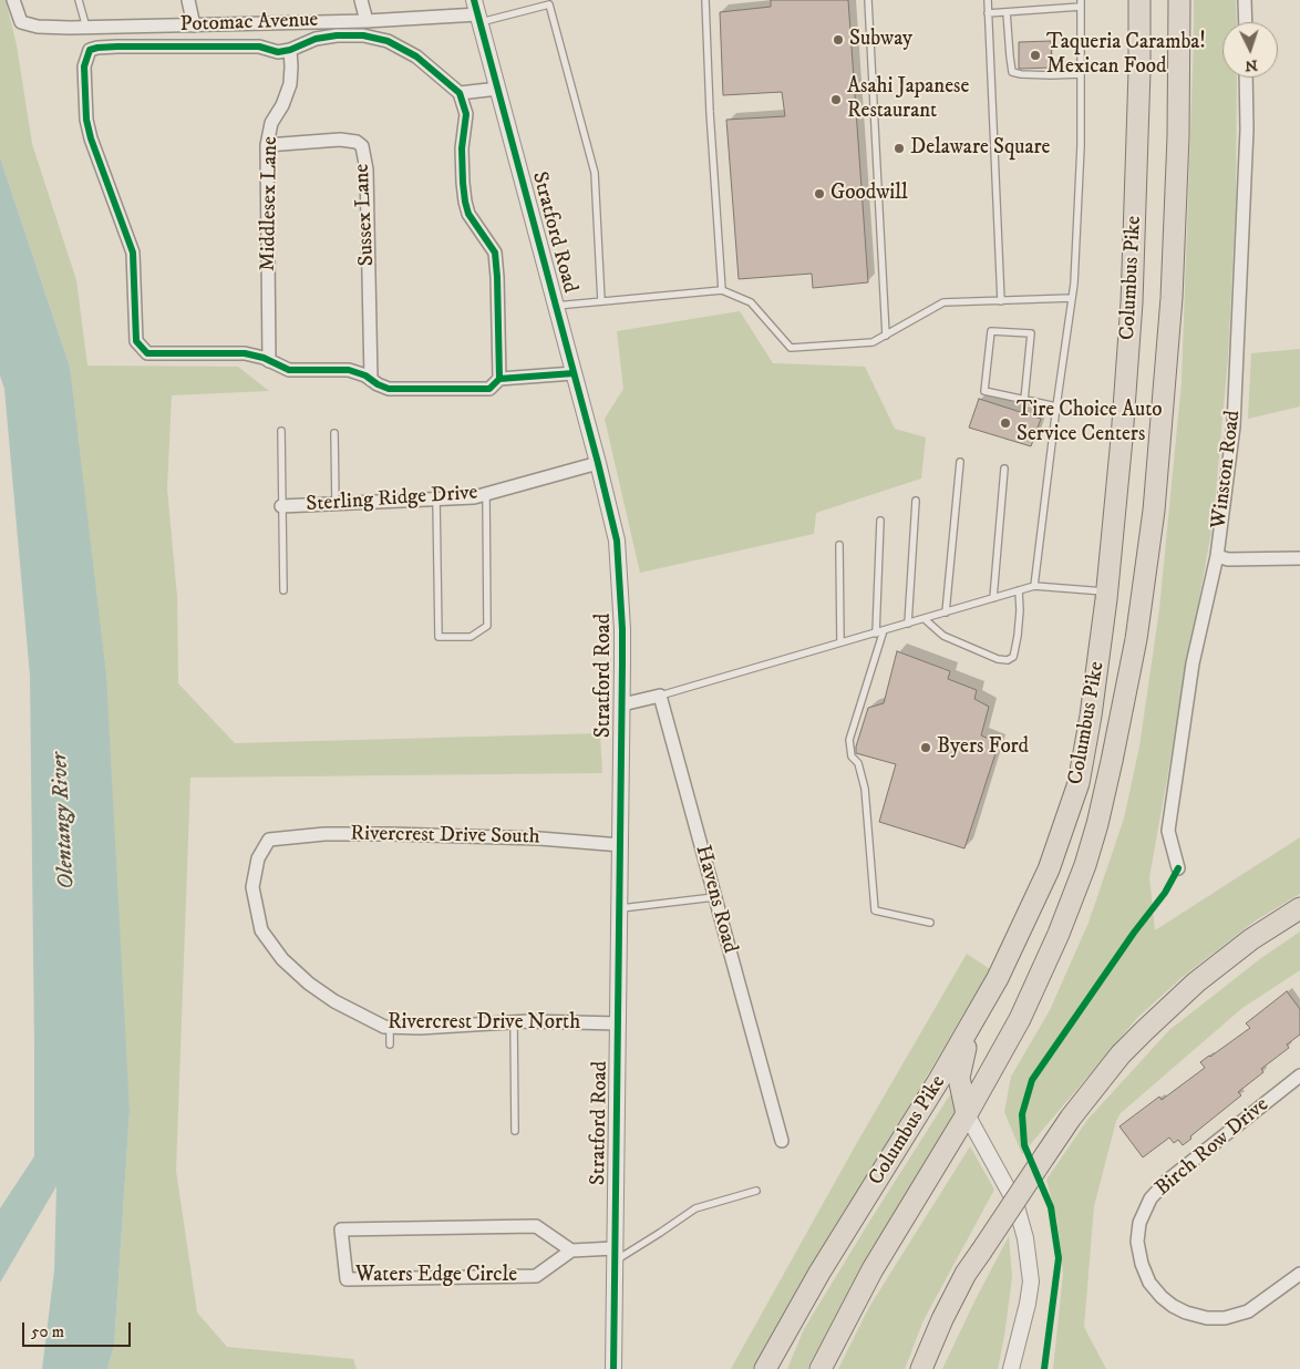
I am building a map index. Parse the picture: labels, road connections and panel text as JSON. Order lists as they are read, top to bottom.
{
  "streets": {
    "highway": ["Columbus Pike"],
    "street": [
      "Potomac Avenue",
      "Middlesex Lane",
      "Sussex Lane",
      "Stratford Road",
      "Winston Road",
      "Sterling Ridge Drive",
      "Rivercrest Drive South",
      "Havens Road",
      "Rivercrest Drive North",
      "Birch Row Drive",
      "Waters Edge Circle"
    ]
  },
  "crossings": [
    ["Potomac Avenue", "Stratford Road"],
    ["Middlesex Lane", "Sussex Lane"],
    ["Stratford Road", "Sterling Ridge Drive"],
    ["Stratford Road", "Rivercrest Drive South"],
    ["Stratford Road", "Rivercrest Drive North"],
    ["Rivercrest Drive South", "Rivercrest Drive North"]
  ],
  "water": ["Olentangy River"],
  "places": [
    "Subway",
    "Taqueria Caramba! Mexican Food",
    "Asahi Japanese Restaurant",
    "Delaware Square",
    "Goodwill",
    "Tire Choice Auto Service Centers",
    "Byers Ford"
  ],
  "scale_bar": "50 m",
  "north": "bottom"
}
